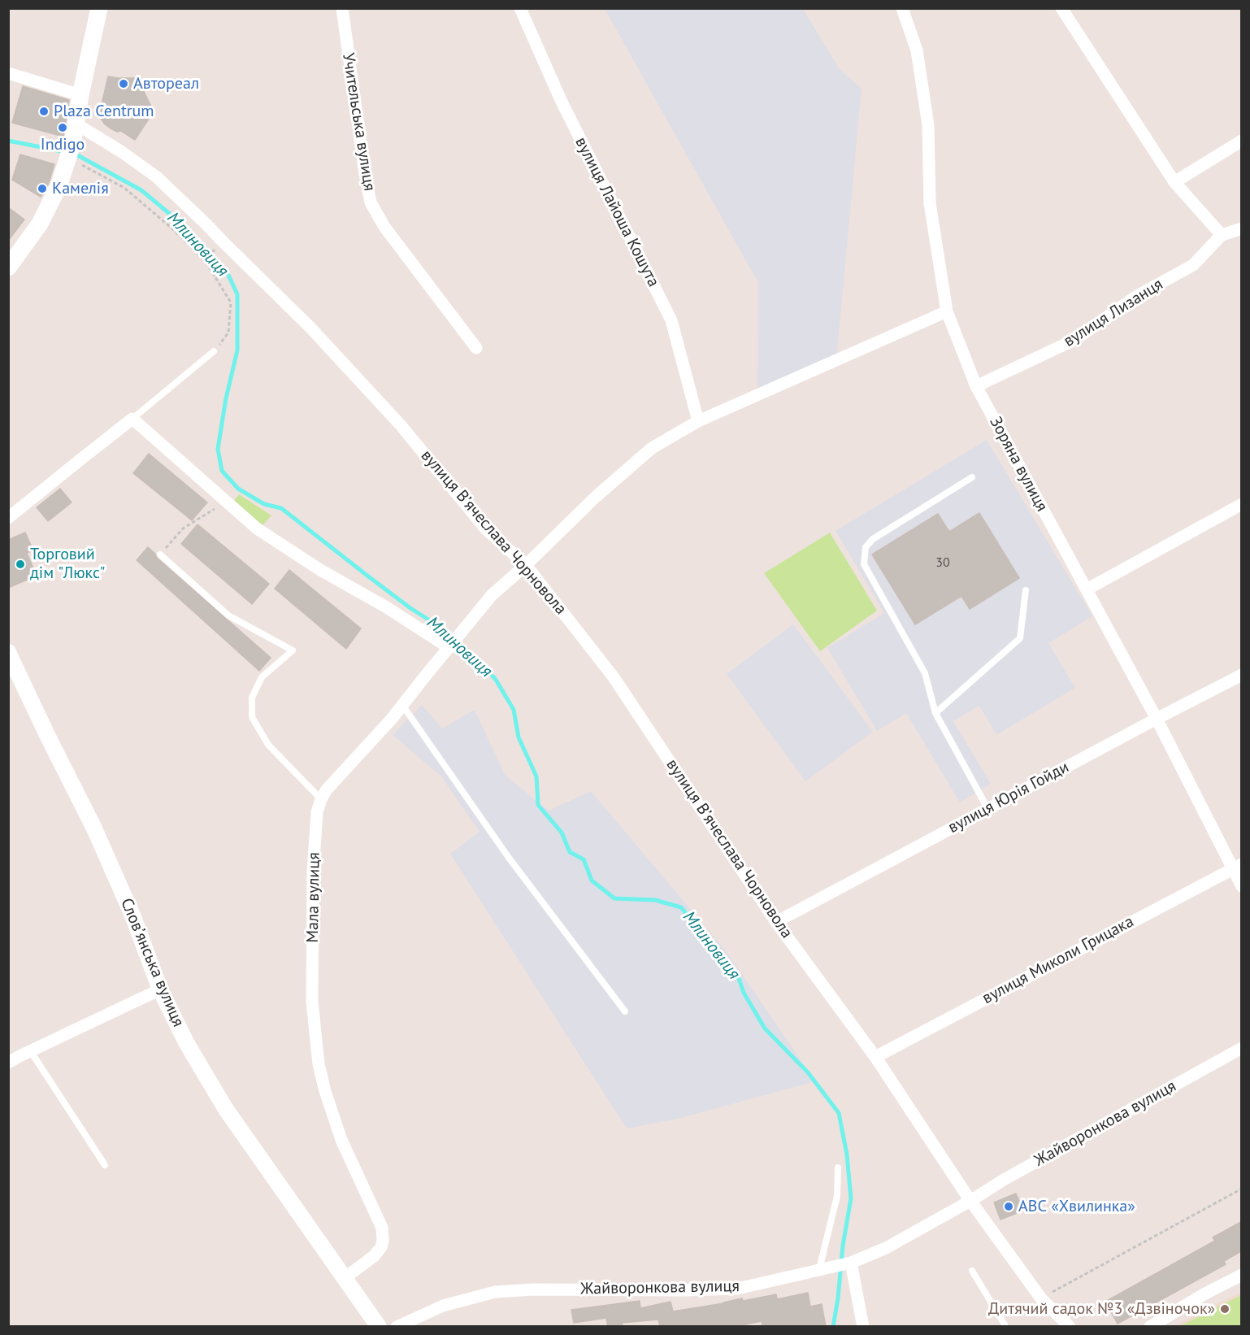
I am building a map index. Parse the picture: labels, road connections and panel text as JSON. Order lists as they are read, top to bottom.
{
  "streets": {
    "street": [
      "Учительська вулиця",
      "вулиця Лайоша Кошута",
      "вулиця Лизанця",
      "Зоряна вулиця",
      "вулиця Вʼячеслава Чорновола",
      "вулиця Юрія Гойди",
      "Мала вулиця",
      "вулиця Миколи Грицака",
      "Словʼянська вулиця",
      "Жайворонкова вулиця"
    ]
  },
  "crossings": [
    ["вулиця Лайоша Кошута", "Мала вулиця"],
    ["вулиця Лизанця", "Зоряна вулиця"],
    ["Зоряна вулиця", "вулиця Юрія Гойди"],
    ["Зоряна вулиця", "Мала вулиця"],
    ["Зоряна вулиця", "вулиця Миколи Грицака"],
    ["вулиця Вʼячеслава Чорновола", "вулиця Юрія Гойди"],
    ["вулиця Вʼячеслава Чорновола", "Мала вулиця"],
    ["вулиця Вʼячеслава Чорновола", "вулиця Миколи Грицака"],
    ["вулиця Вʼячеслава Чорновола", "Жайворонкова вулиця"],
    ["Мала вулиця", "Словʼянська вулиця"]
  ],
  "water": ["Млиновиця"],
  "places": [
    "Автореал",
    "Plaza Centrum",
    "Indigo",
    "Камелія",
    "Торговий дім \"Люкс\"",
    "АВС «Хвилинка»",
    "Дитячий садок №3 «Дзвіночок»"
  ],
  "house_numbers": ["30"]
}
